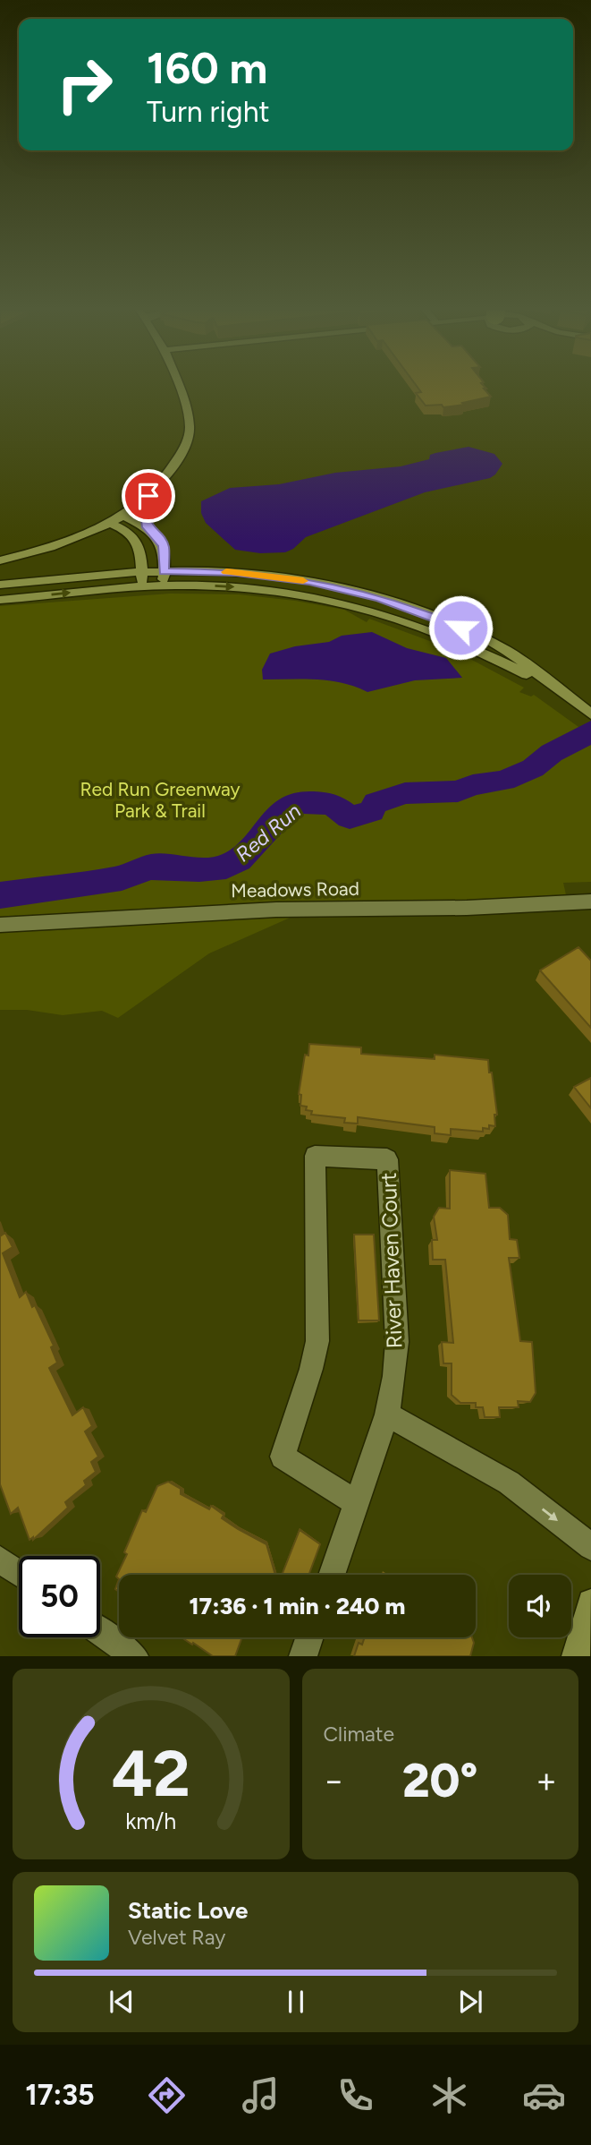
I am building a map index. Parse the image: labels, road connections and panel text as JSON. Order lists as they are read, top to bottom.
{
  "streets": {
    "street": ["Meadows Road", "River Haven Court"]
  },
  "water": ["Red Run"],
  "parks": ["Red Run Greenway Park & Trail"],
  "page": {
    "turn": ["160 m", "Turn right"],
    "limit": "50",
    "trip": "17:36 · 1 min · 240 m",
    "tile": "Climate",
    "heat": ["−", "20°", "+"],
    "song": ["Static Love", "Velvet Ray"],
    "tabs": "17:35",
    "gauge": ["42", "km/h"]
  }
}
